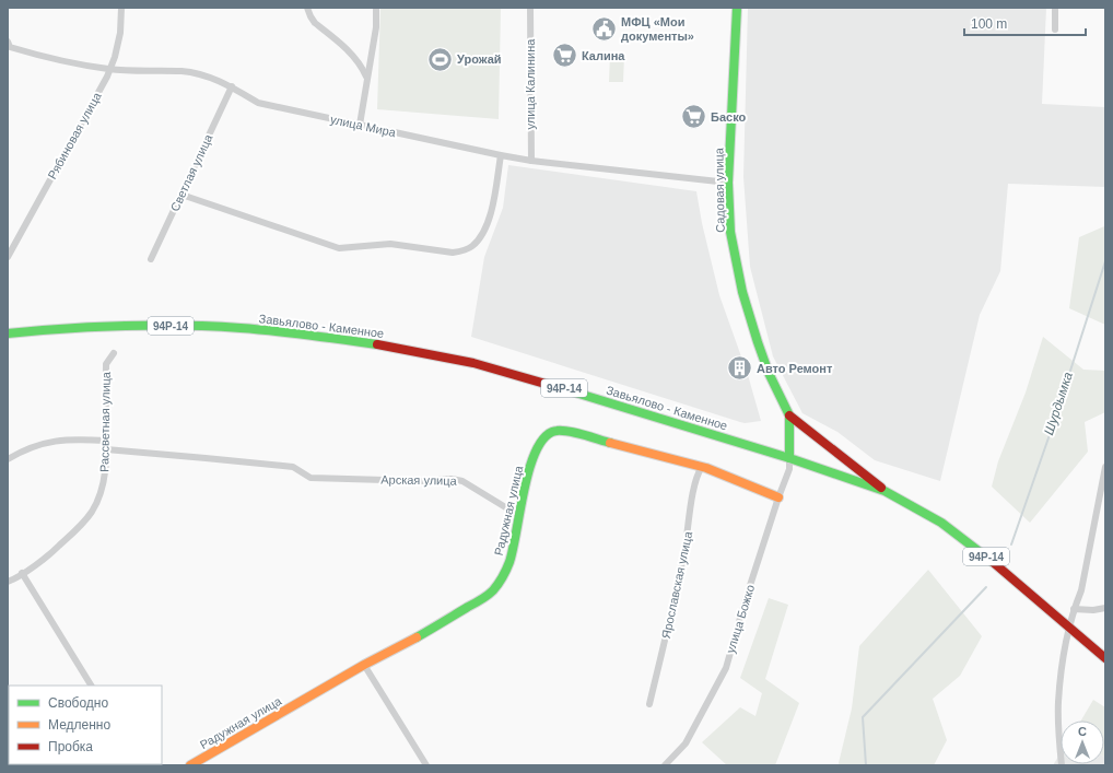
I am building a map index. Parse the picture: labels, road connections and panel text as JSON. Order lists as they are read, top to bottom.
{
  "streets": {
    "street": [
      "улица Калинина",
      "улица Мира",
      "Рябиновая улица",
      "Светлая улица",
      "Садовая улица",
      "94Р-14",
      "Завьялово - Каменное",
      "Рассветная улица",
      "Арская улица",
      "Радужная улица",
      "Ярославская улица",
      "улица Божко"
    ]
  },
  "crossings": [
    ["улица Калинина", "улица Мира"],
    ["улица Мира", "Рябиновая улица"],
    ["улица Мира", "Светлая улица"],
    ["улица Мира", "Садовая улица"],
    ["Завьялово - Каменное", "улица Божко"],
    ["Рассветная улица", "Арская улица"],
    ["Арская улица", "Радужная улица"],
    ["Радужная улица", "Ярославская улица"],
    ["Радужная улица", "улица Божко"]
  ],
  "water": ["Шурдымка"],
  "places": {
    "public building": ["МФЦ «Мои документы»"],
    "supermarket": ["Калина", "Баско"],
    "sports": ["Урожай"],
    "building": ["Авто Ремонт"]
  },
  "legend": ["Свободно", "Медленно", "Пробка"],
  "scale_bar": "100 m",
  "north": "top"
}
